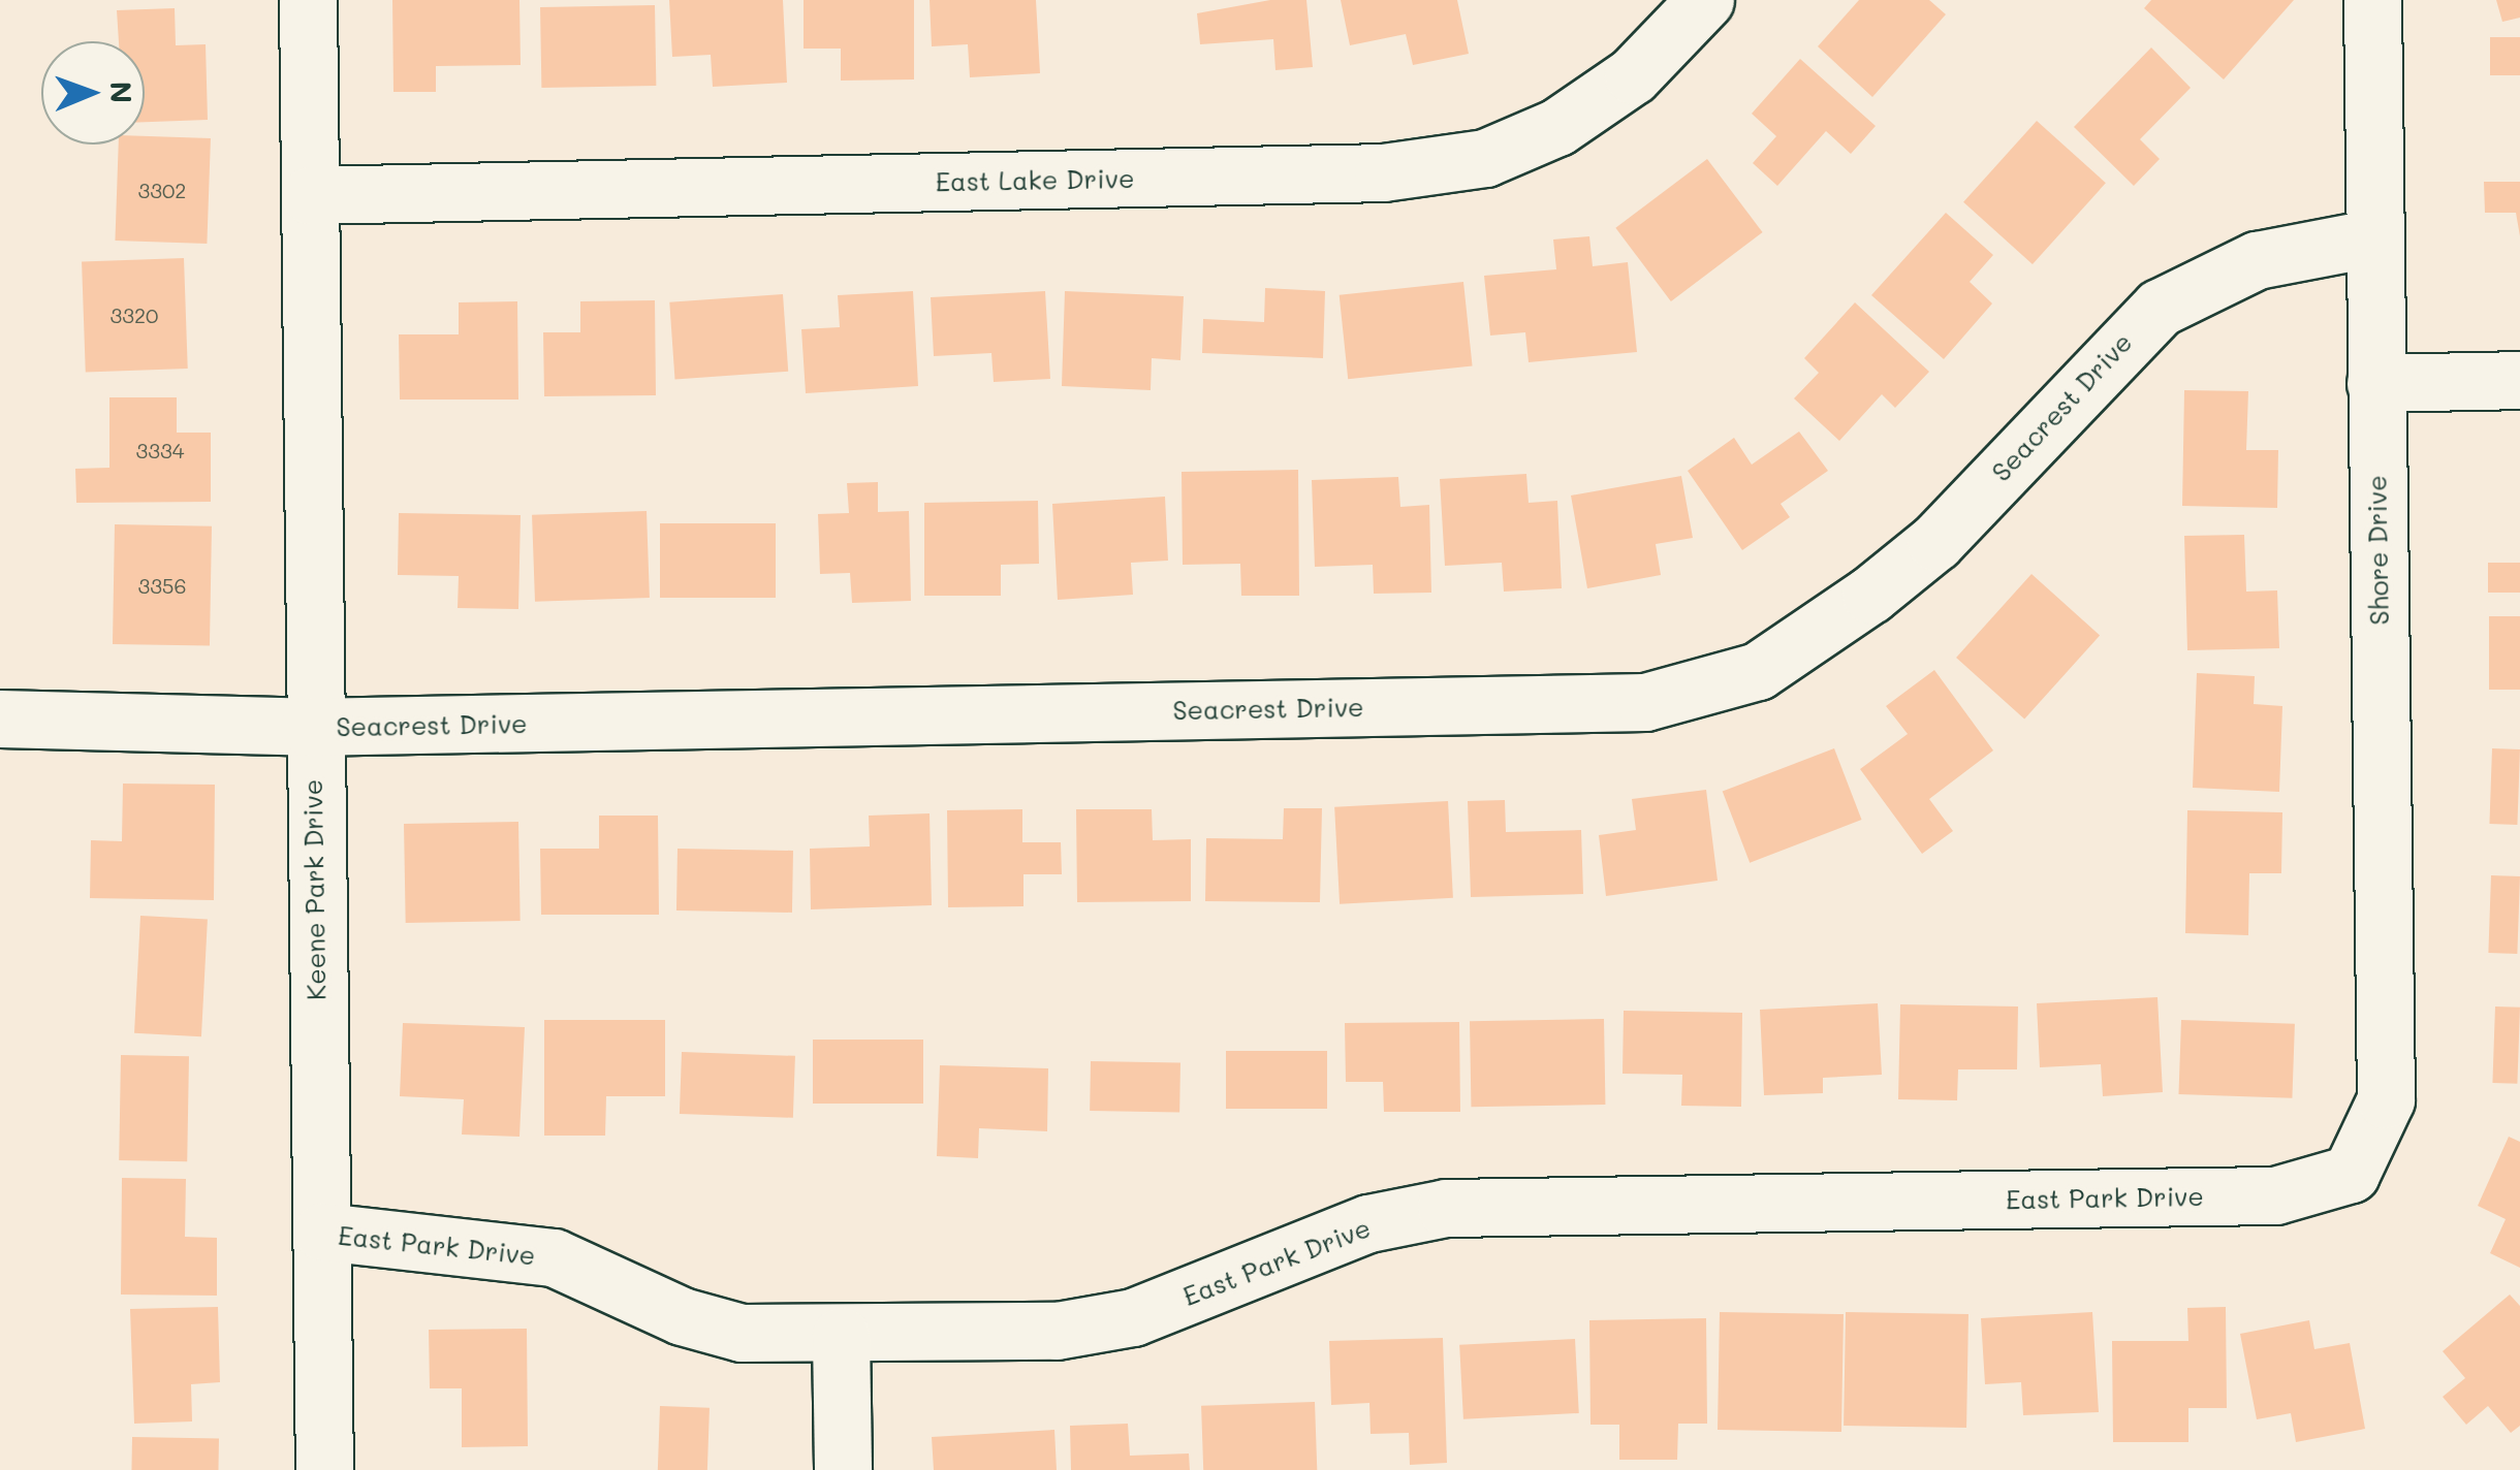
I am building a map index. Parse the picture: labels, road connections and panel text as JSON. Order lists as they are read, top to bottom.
{
  "streets": {
    "street": [
      "East Lake Drive",
      "Seacrest Drive",
      "Shore Drive",
      "Keene Park Drive",
      "East Park Drive"
    ]
  },
  "crossings": [
    ["East Lake Drive", "Keene Park Drive"],
    ["Seacrest Drive", "Shore Drive"],
    ["Seacrest Drive", "Keene Park Drive"],
    ["Shore Drive", "East Park Drive"],
    ["Keene Park Drive", "East Park Drive"]
  ],
  "house_numbers": [
    "3302",
    "3320",
    "3334",
    "3356"
  ],
  "north": "right"
}
